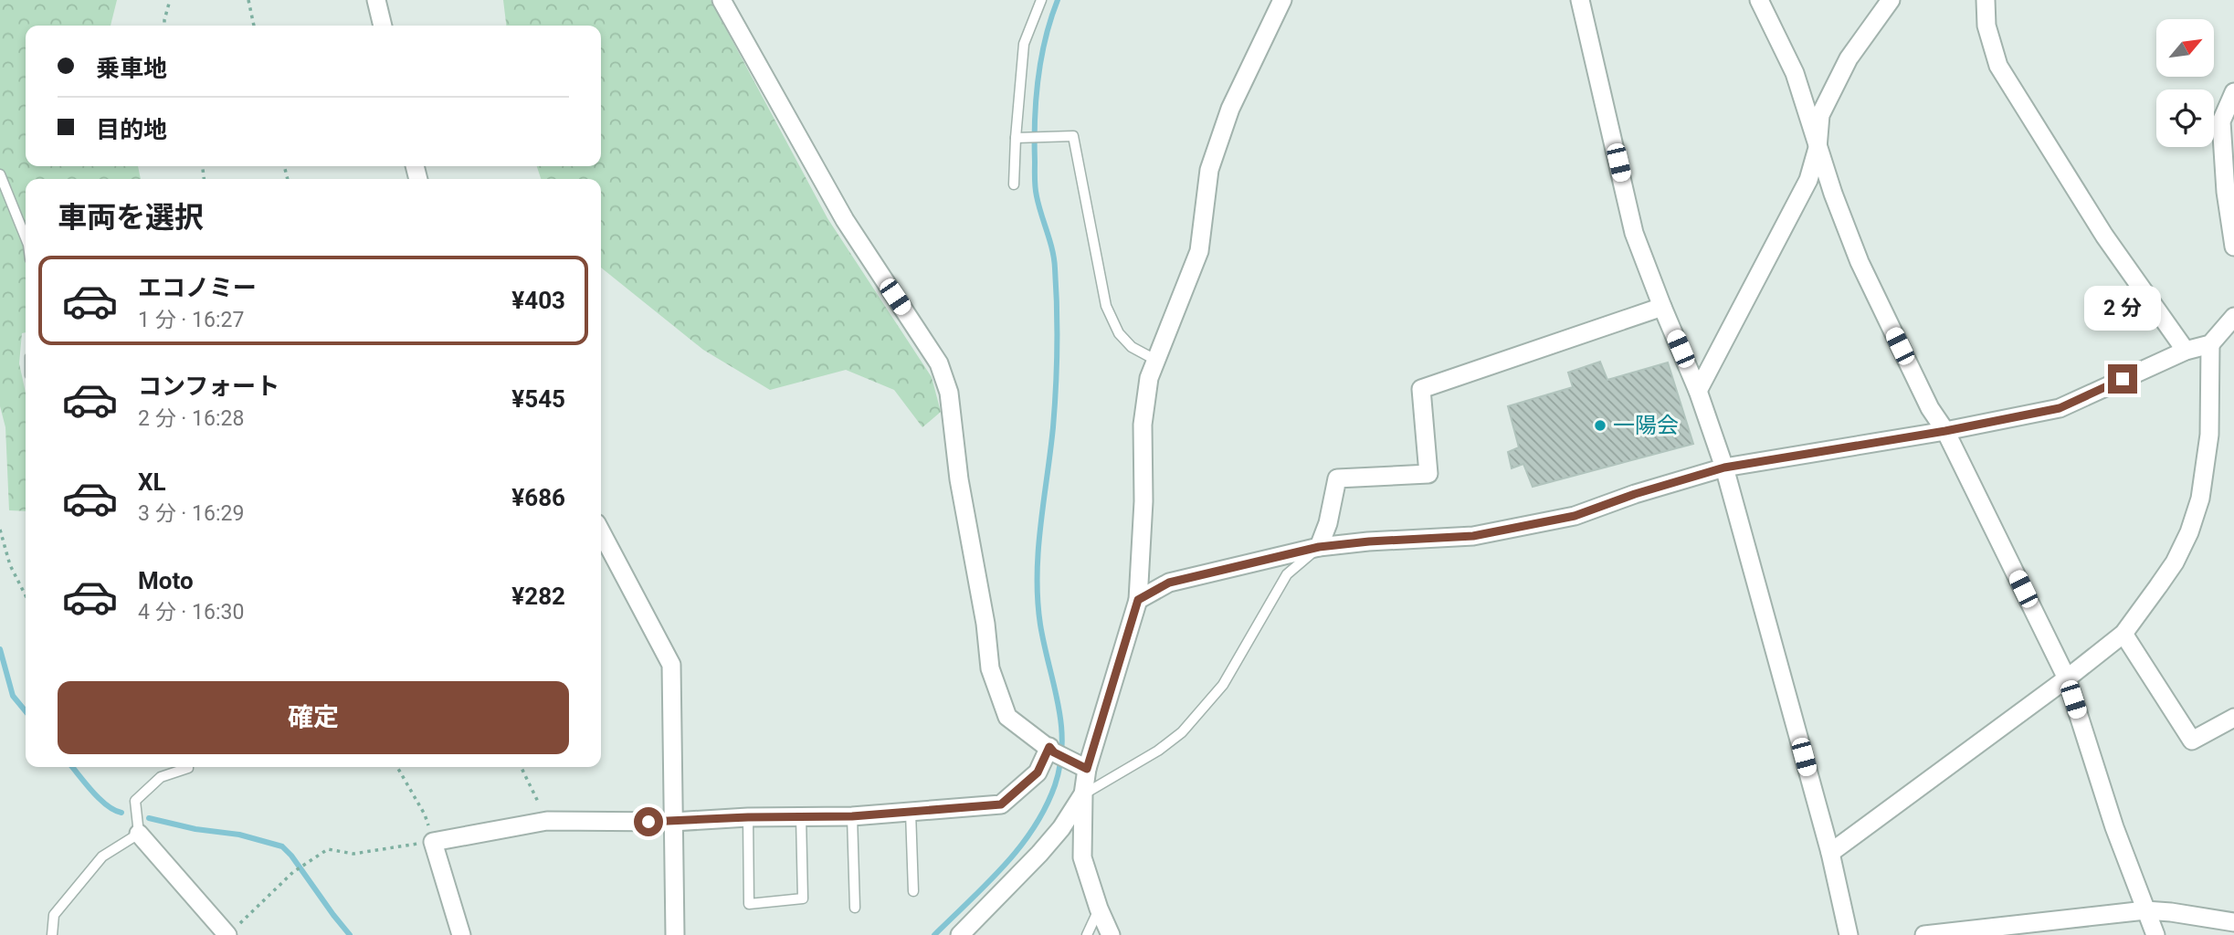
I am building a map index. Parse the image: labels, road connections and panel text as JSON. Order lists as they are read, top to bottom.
{
  "places": ["一陽会"],
  "north": "top right",
  "page": {
    "banner": ["乗車地", "目的地"],
    "heading": "車両を選択",
    "list": [
      {
        "name": "エコノミー",
        "note": "1 分 · 16:27",
        "value": "¥403"
      },
      {
        "name": "コンフォート",
        "note": "2 分 · 16:28",
        "value": "¥545"
      },
      {
        "name": "XL",
        "note": "3 分 · 16:29",
        "value": "¥686"
      },
      {
        "name": "Moto",
        "note": "4 分 · 16:30",
        "value": "¥282"
      }
    ],
    "bubble": "2 分",
    "buttons": "確定"
  }
}
